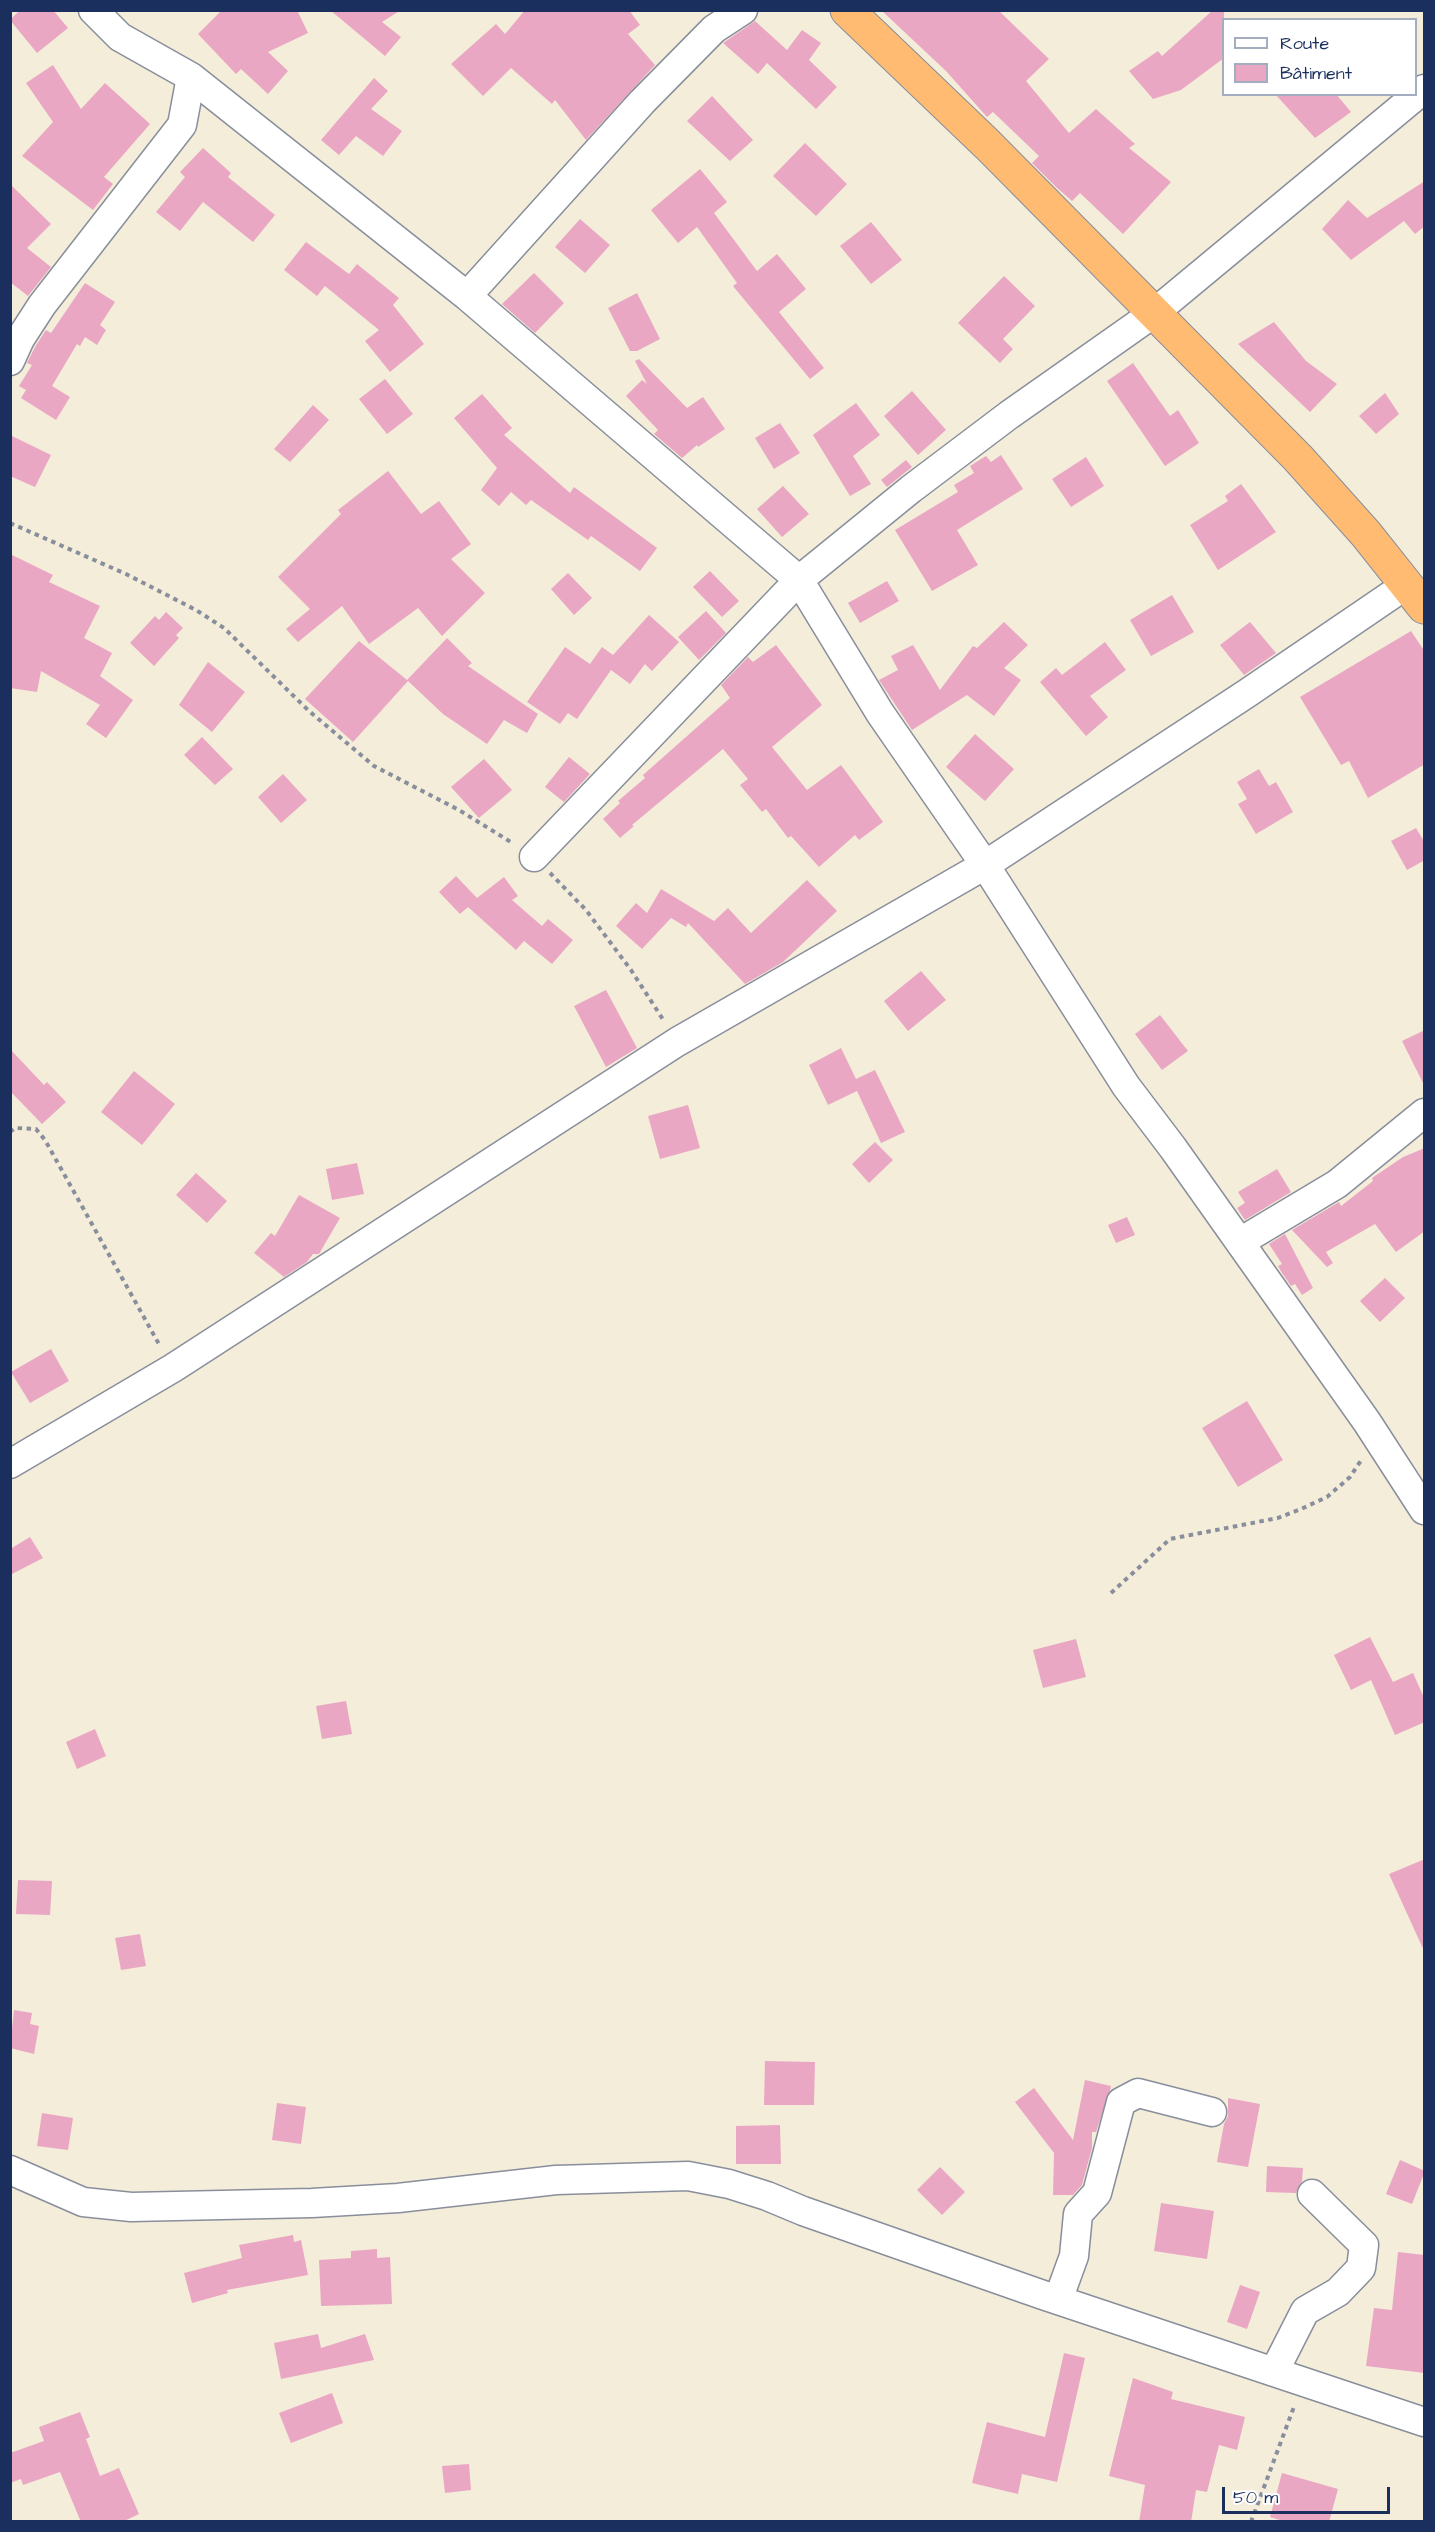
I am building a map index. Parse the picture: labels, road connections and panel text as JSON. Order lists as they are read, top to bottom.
{
  "legend": ["Route", "Bâtiment"],
  "scale_bar": "50 m"
}
